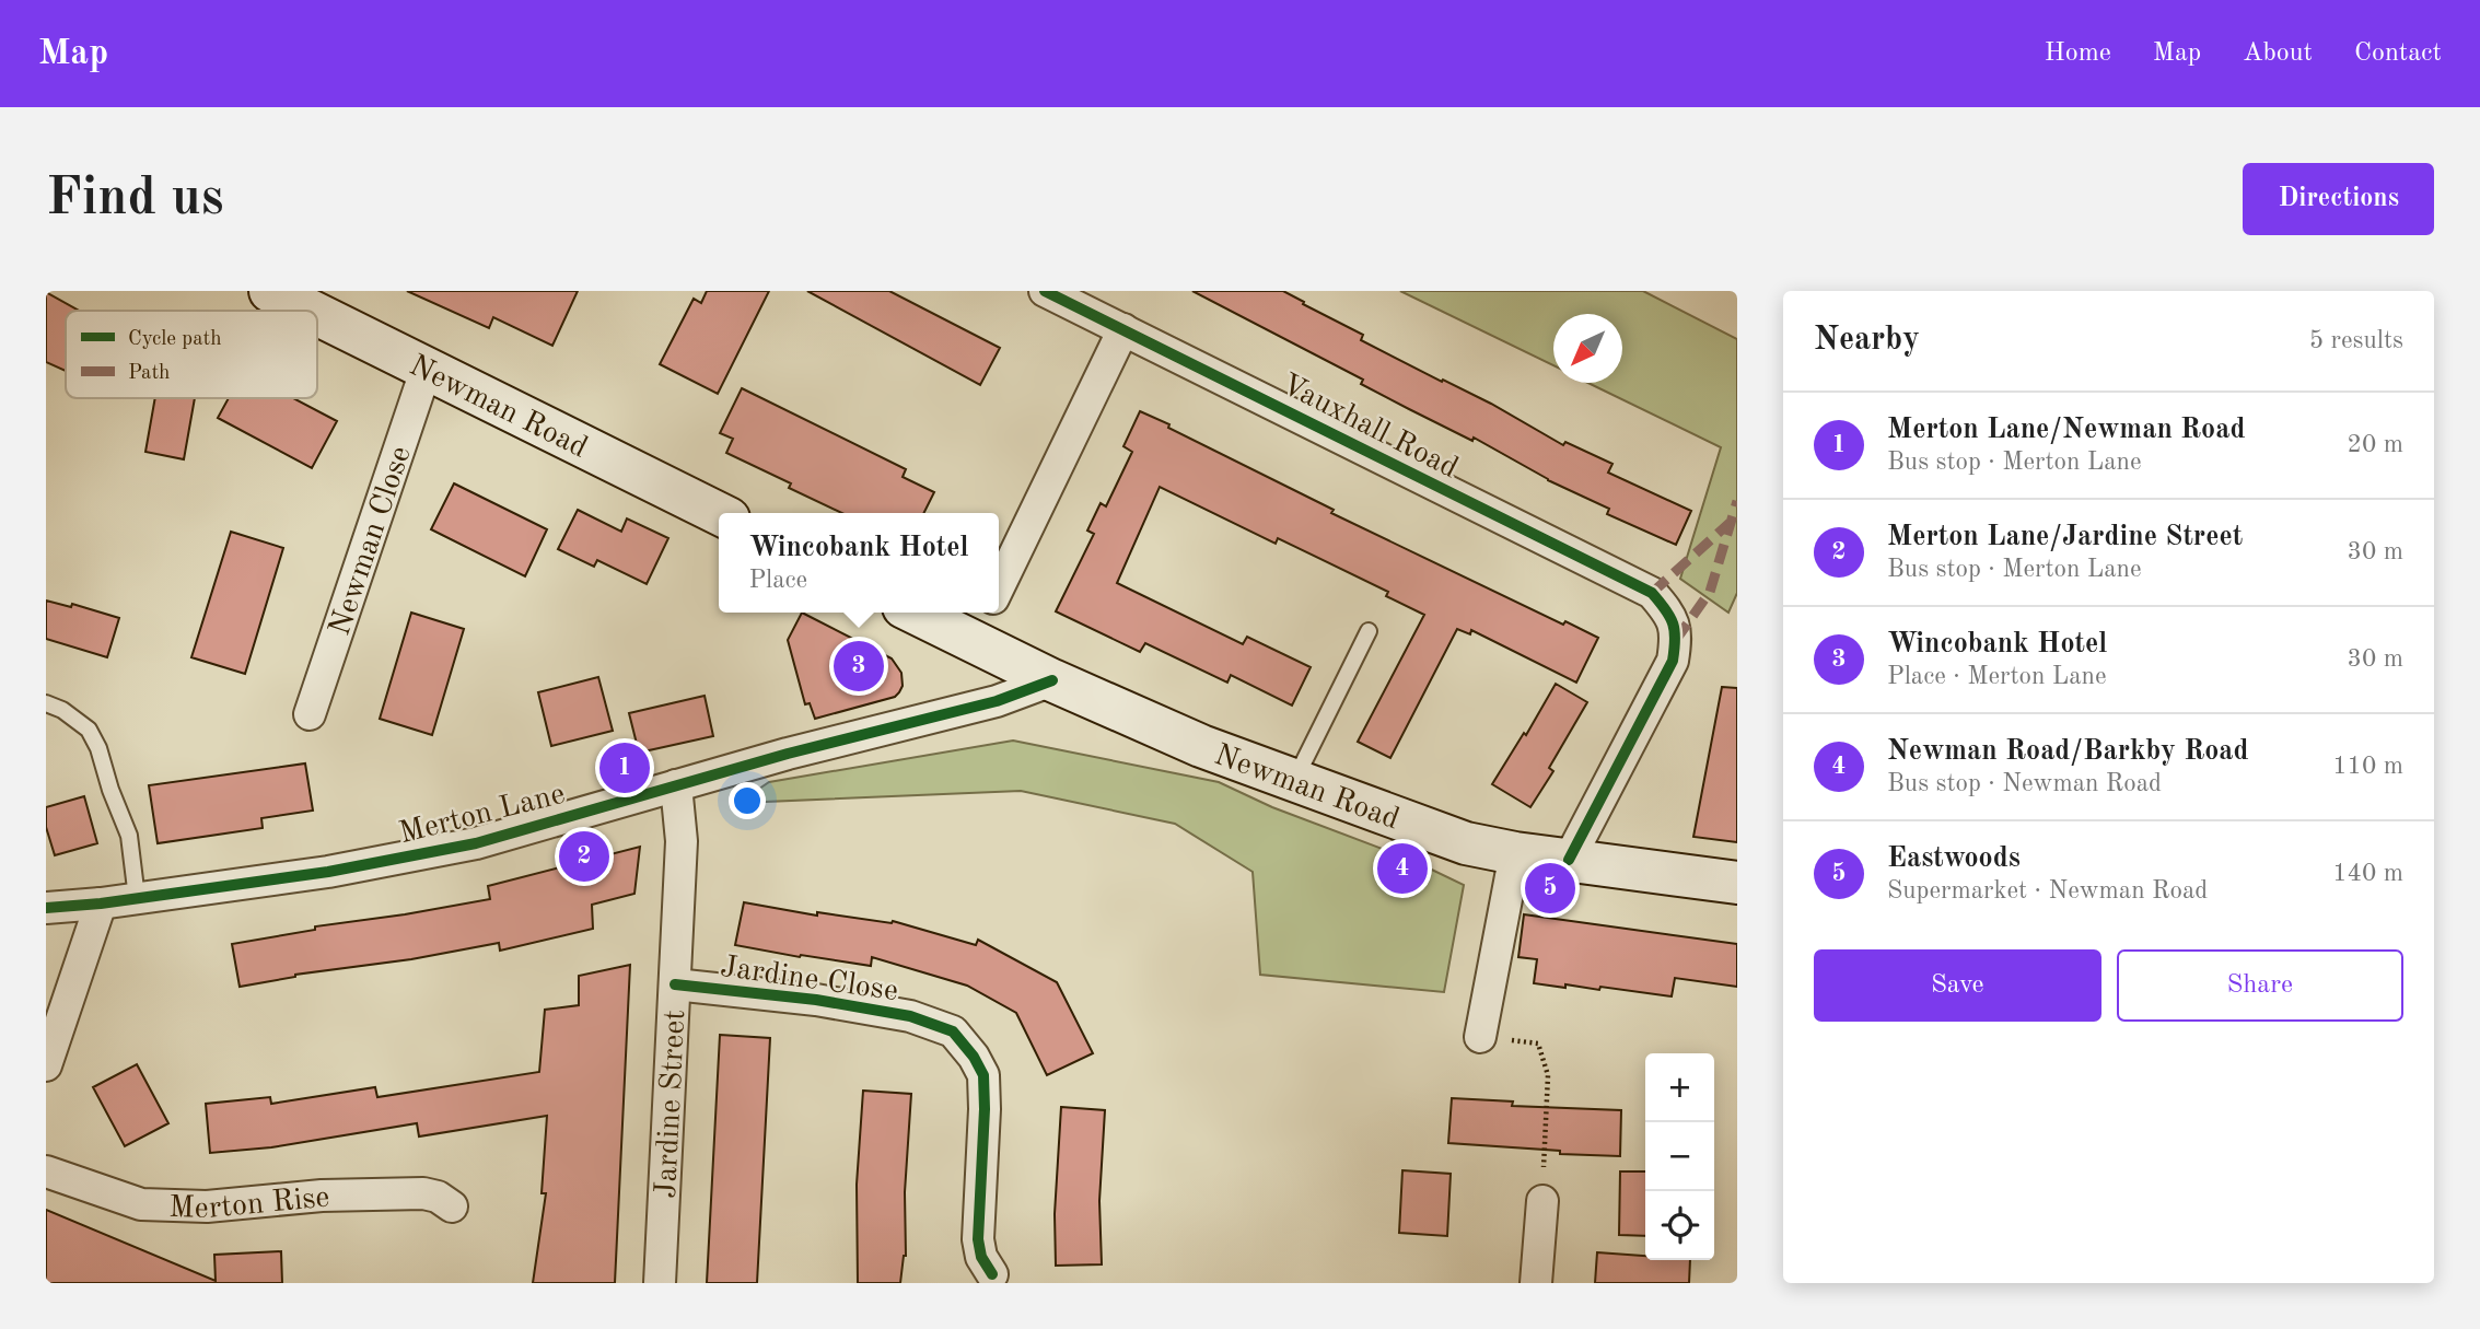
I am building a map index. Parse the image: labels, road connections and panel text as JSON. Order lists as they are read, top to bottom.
{
  "streets": {
    "street": [
      "Newman Road",
      "Vauxhall Road",
      "Newman Close",
      "Merton Lane",
      "Jardine Close",
      "Jardine Street",
      "Merton Rise"
    ]
  },
  "crossings": [
    ["Newman Road", "Vauxhall Road"],
    ["Newman Road", "Newman Close"],
    ["Newman Road", "Merton Lane"],
    ["Merton Lane", "Jardine Street"],
    ["Jardine Close", "Jardine Street"]
  ],
  "legend": ["Cycle path", "Path"],
  "north": "bottom left",
  "page": {
    "header": "Map",
    "nav": [
      "Home",
      "Map",
      "About",
      "Contact"
    ],
    "buttons": [
      "Directions",
      ["Save", "Share"]
    ],
    "title": "Find us",
    "heading": ["Nearby", "5 results"],
    "list": [
      {
        "mark": "1",
        "name": "Merton Lane/Newman Road",
        "note": "Bus stop · Merton Lane",
        "value": "20 m"
      },
      {
        "mark": "2",
        "name": "Merton Lane/Jardine Street",
        "note": "Bus stop · Merton Lane",
        "value": "30 m"
      },
      {
        "mark": "3",
        "name": "Wincobank Hotel",
        "note": "Place · Merton Lane",
        "value": "30 m"
      },
      {
        "mark": "4",
        "name": "Newman Road/Barkby Road",
        "note": "Bus stop · Newman Road",
        "value": "110 m"
      },
      {
        "mark": "5",
        "name": "Eastwoods",
        "note": "Supermarket · Newman Road",
        "value": "140 m"
      }
    ],
    "popup": ["Wincobank Hotel", "Place"],
    "pins": [
      "3",
      "1",
      "2",
      "4",
      "5"
    ],
    "map_buttons": ["+", "−"]
  }
}
